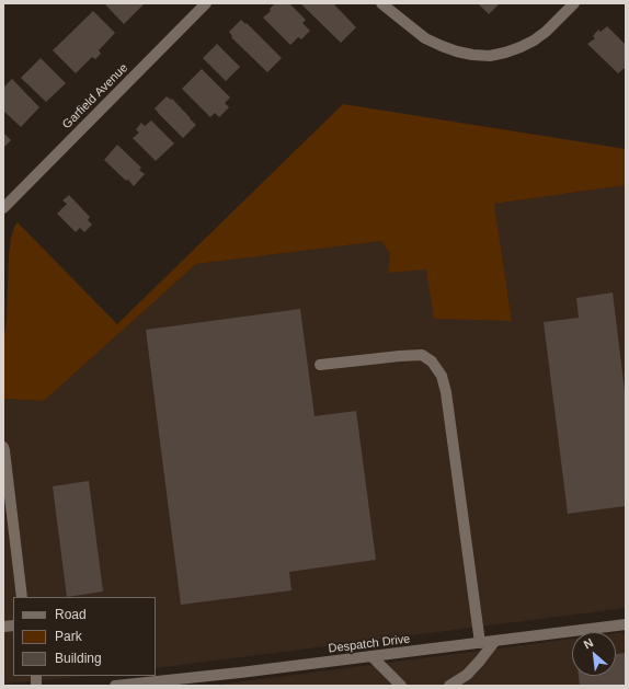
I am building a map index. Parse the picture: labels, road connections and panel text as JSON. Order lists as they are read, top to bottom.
{
  "streets": {
    "street": ["Garfield Avenue", "Despatch Drive"]
  },
  "legend": ["Road", "Park", "Building"],
  "north": "top left"
}
